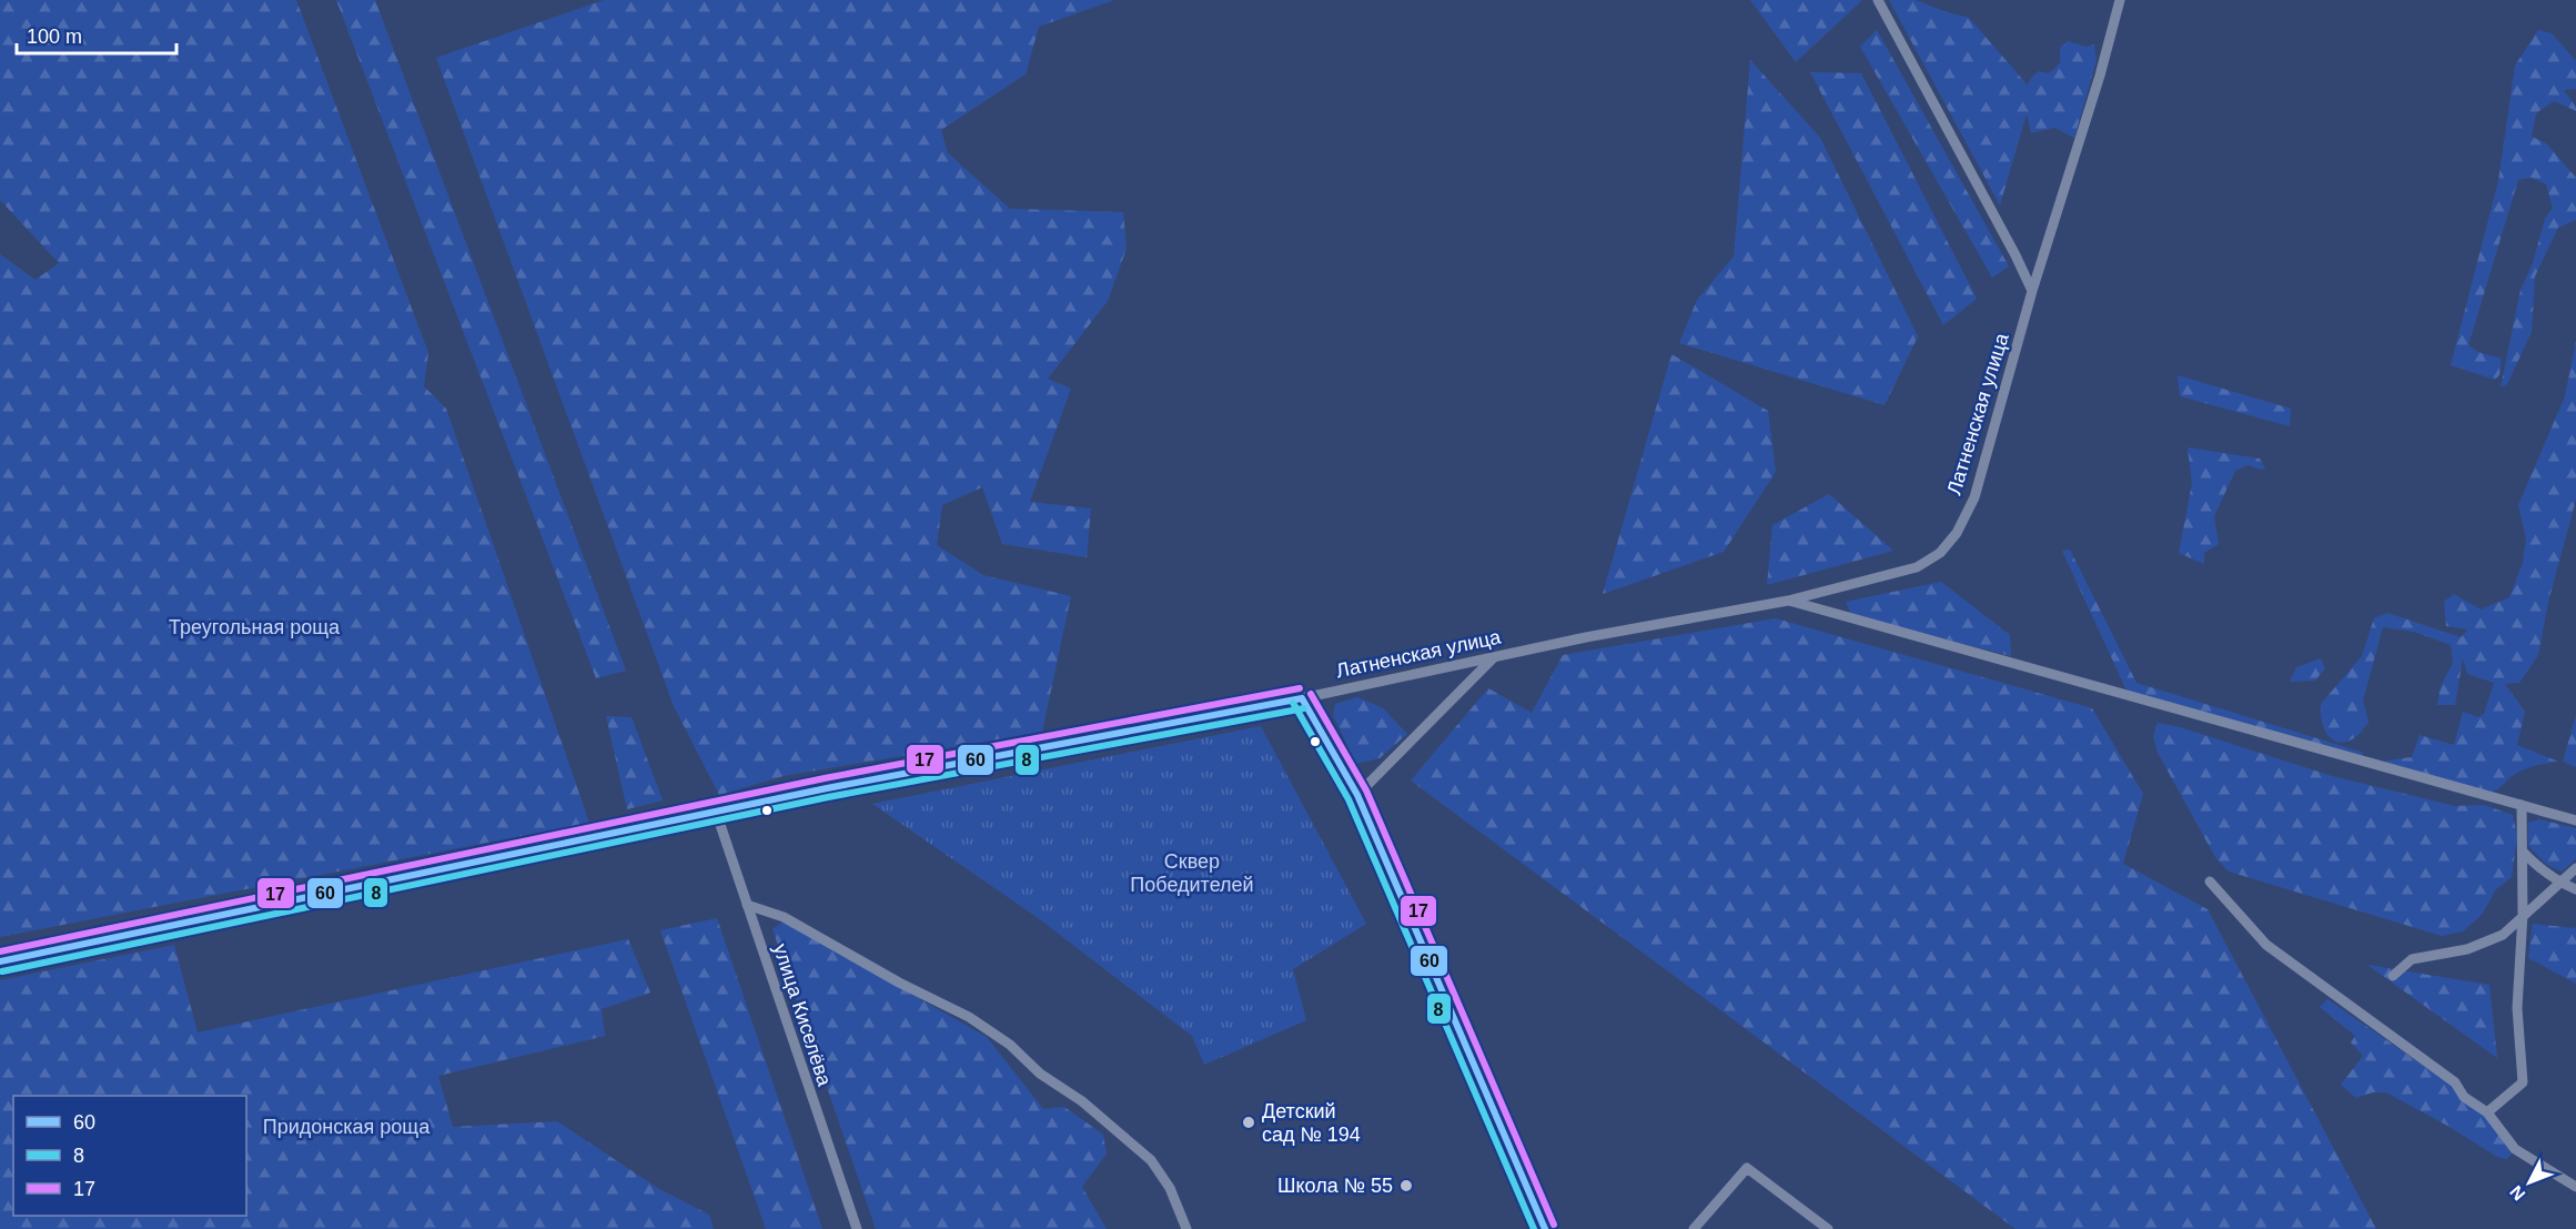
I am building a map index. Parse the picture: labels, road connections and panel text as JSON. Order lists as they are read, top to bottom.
{
  "streets": {
    "street": ["Латненская улица", "улица Киселёва"]
  },
  "crossings": [
    ["Латненская улица", "улица Киселёва"]
  ],
  "parks": ["Треугольная роща", "Сквер Победителей", "Придонская роща"],
  "places": ["Детский сад № 194", "Школа № 55"],
  "lines": ["transit line 17", "transit line 60", "transit line 8"],
  "legend": ["60", "8", "17"],
  "scale_bar": "100 m",
  "north": "bottom left"
}
